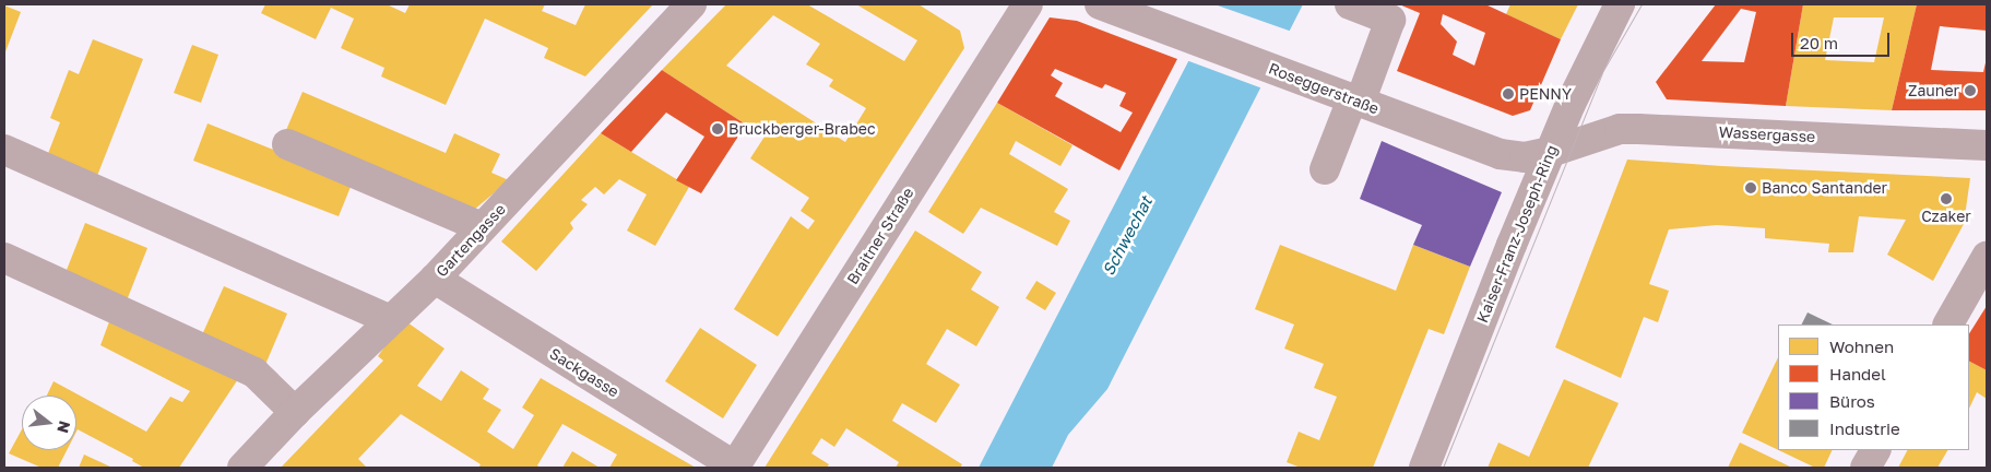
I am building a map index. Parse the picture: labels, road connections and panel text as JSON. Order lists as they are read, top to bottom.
{
  "streets": {
    "street": [
      "Roseggerstraße",
      "Wassergasse",
      "Kaiser-Franz-Joseph-Ring",
      "Braitner Straße",
      "Gartengasse",
      "Sackgasse"
    ]
  },
  "crossings": [
    ["Roseggerstraße", "Wassergasse"],
    ["Roseggerstraße", "Kaiser-Franz-Joseph-Ring"],
    ["Wassergasse", "Kaiser-Franz-Joseph-Ring"],
    ["Braitner Straße", "Sackgasse"],
    ["Gartengasse", "Sackgasse"]
  ],
  "water": ["Schwechat"],
  "places": [
    "Zauner",
    "PENNY",
    "Bruckberger-Brabec",
    "Banco Santander",
    "Czaker"
  ],
  "legend": [
    "Wohnen",
    "Handel",
    "Büros",
    "Industrie"
  ],
  "scale_bar": "20 m",
  "north": "right"
}
